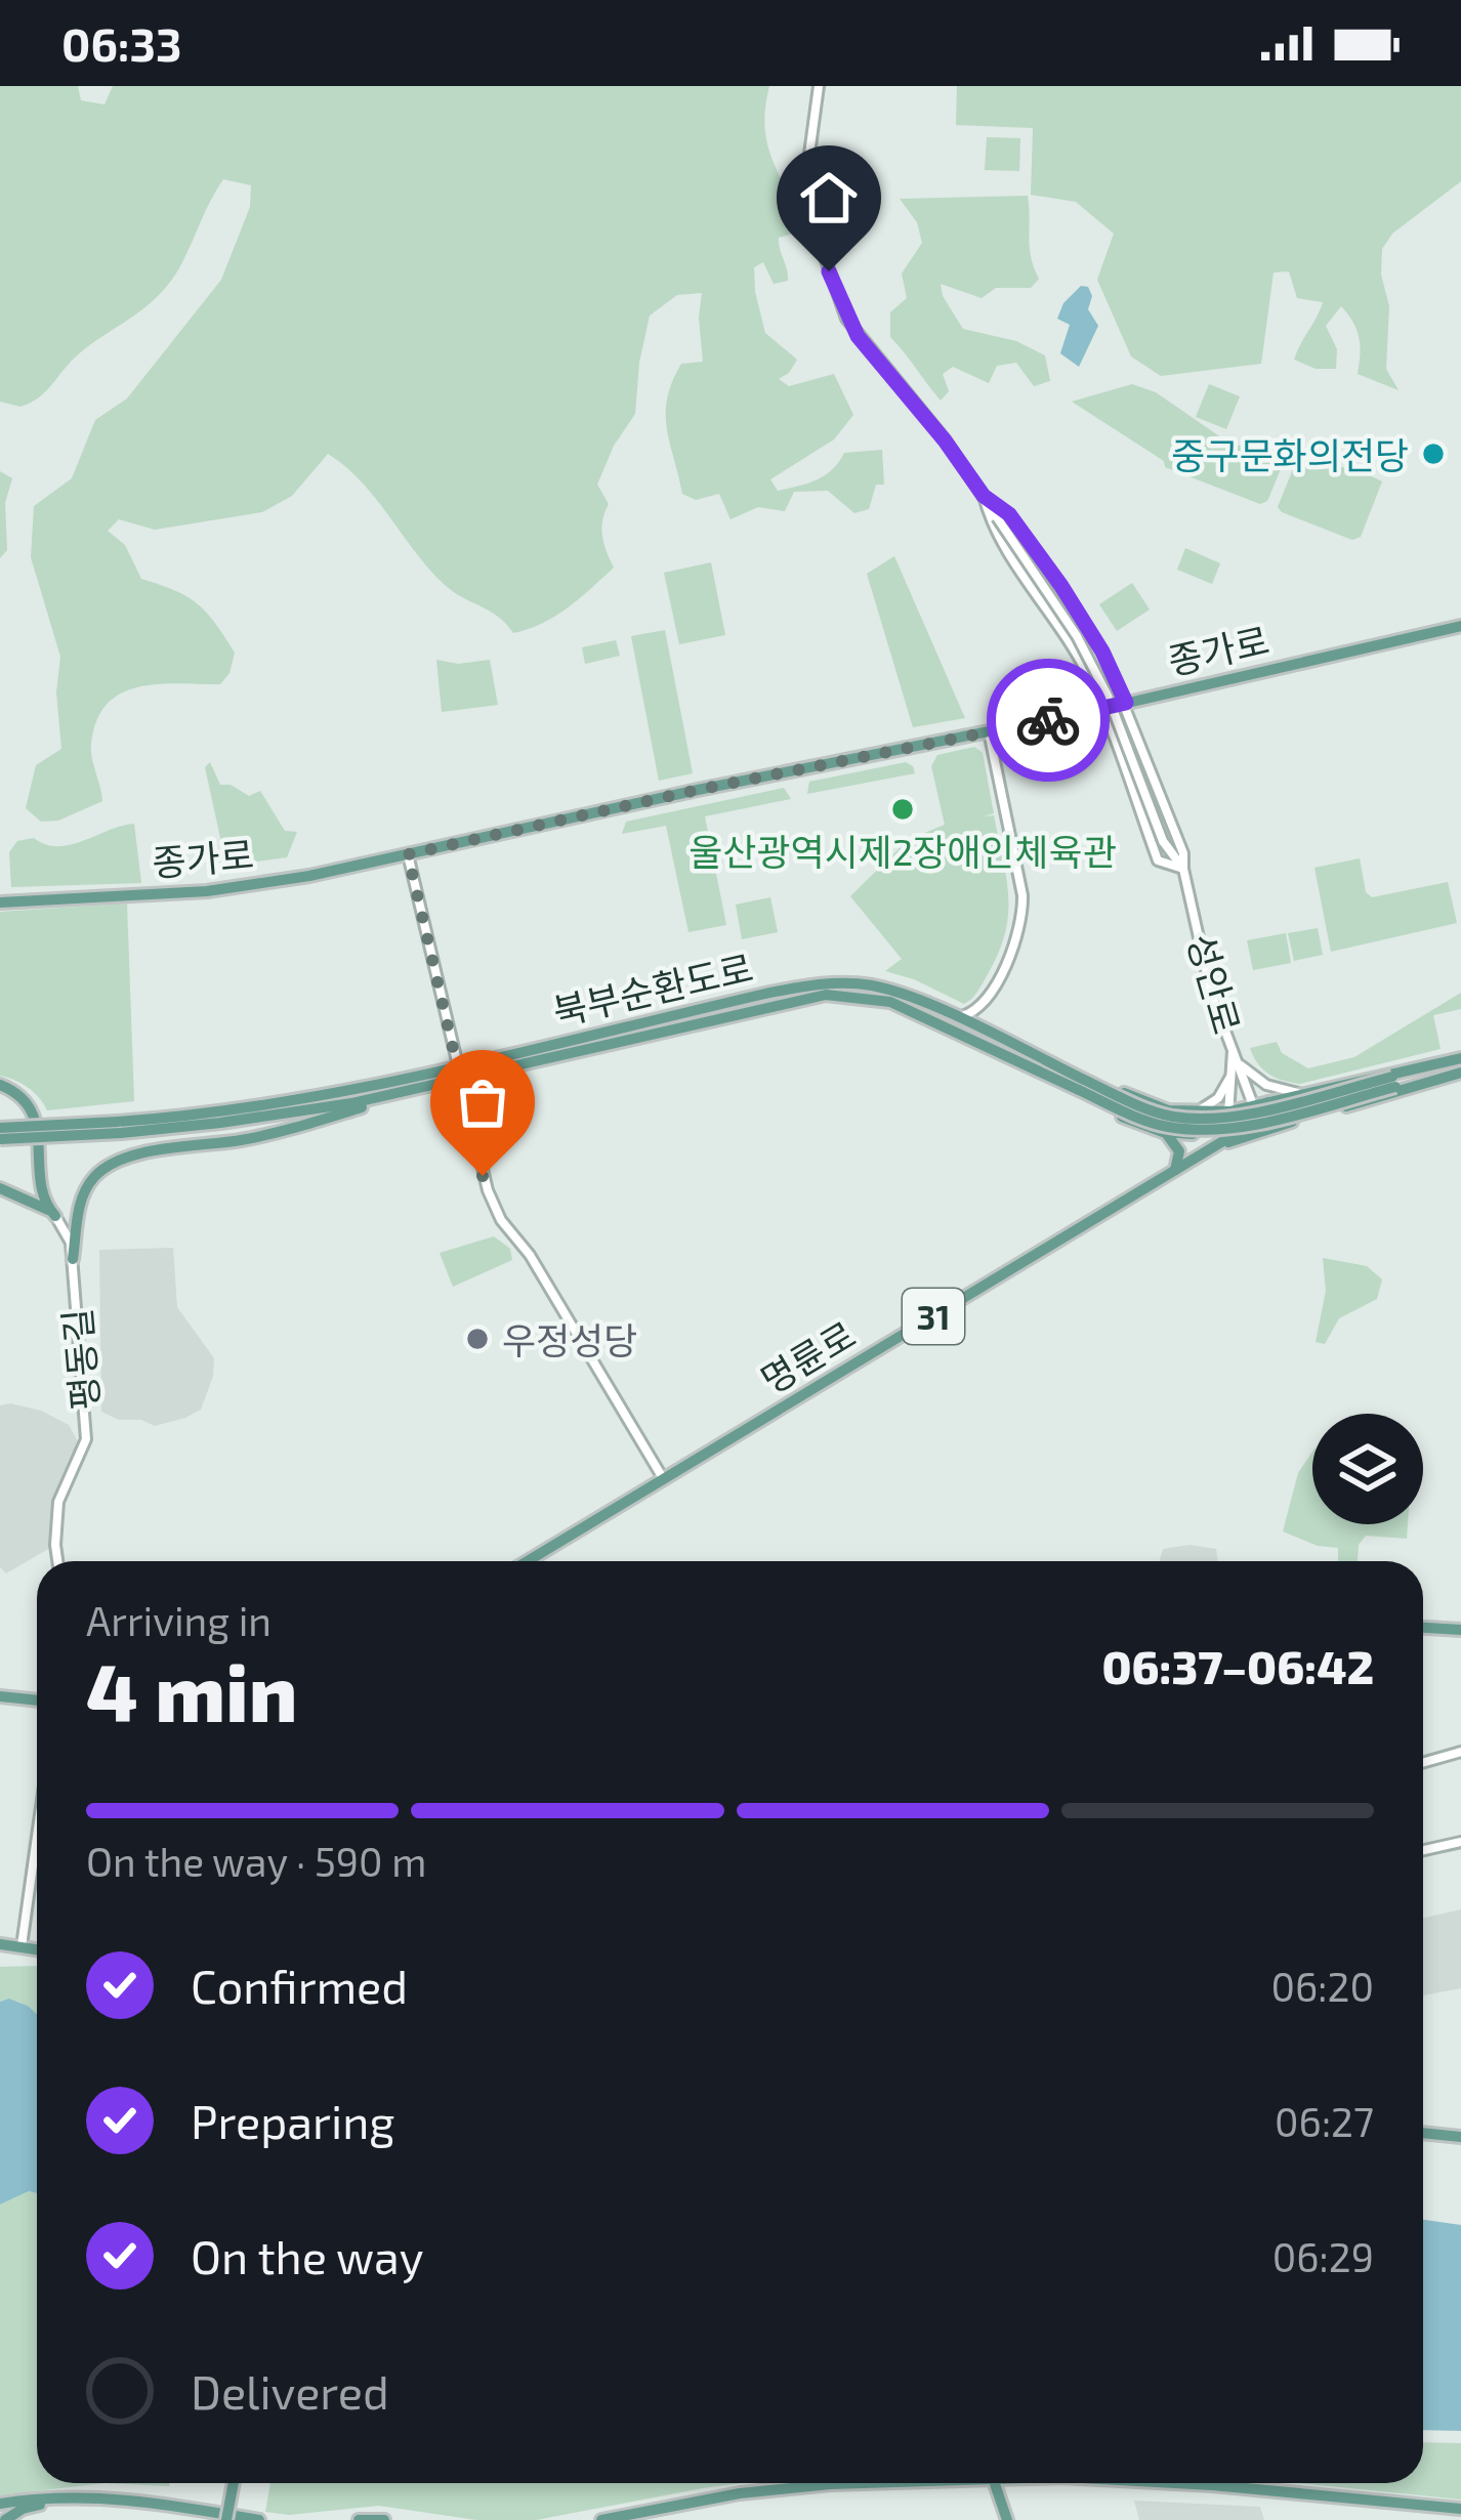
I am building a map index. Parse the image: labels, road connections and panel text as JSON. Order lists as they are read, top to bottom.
{
  "streets": {
    "main road": [
      "종가로",
      "북부순환도로",
      "31",
      "명륜로"
    ],
    "street": ["성안로", "평동길"]
  },
  "places": ["중구문화의전당", "울산광역시제2장애인체육관", "우정성당"],
  "page": {
    "status": "06:33",
    "heading": ["4 min", "Arriving in", "06:37–06:42"],
    "bar": "On the way · 590 m",
    "list": [
      ["Confirmed", "06:20"],
      ["Preparing", "06:27"],
      ["On the way", "06:29"],
      "Delivered"
    ]
  }
}
